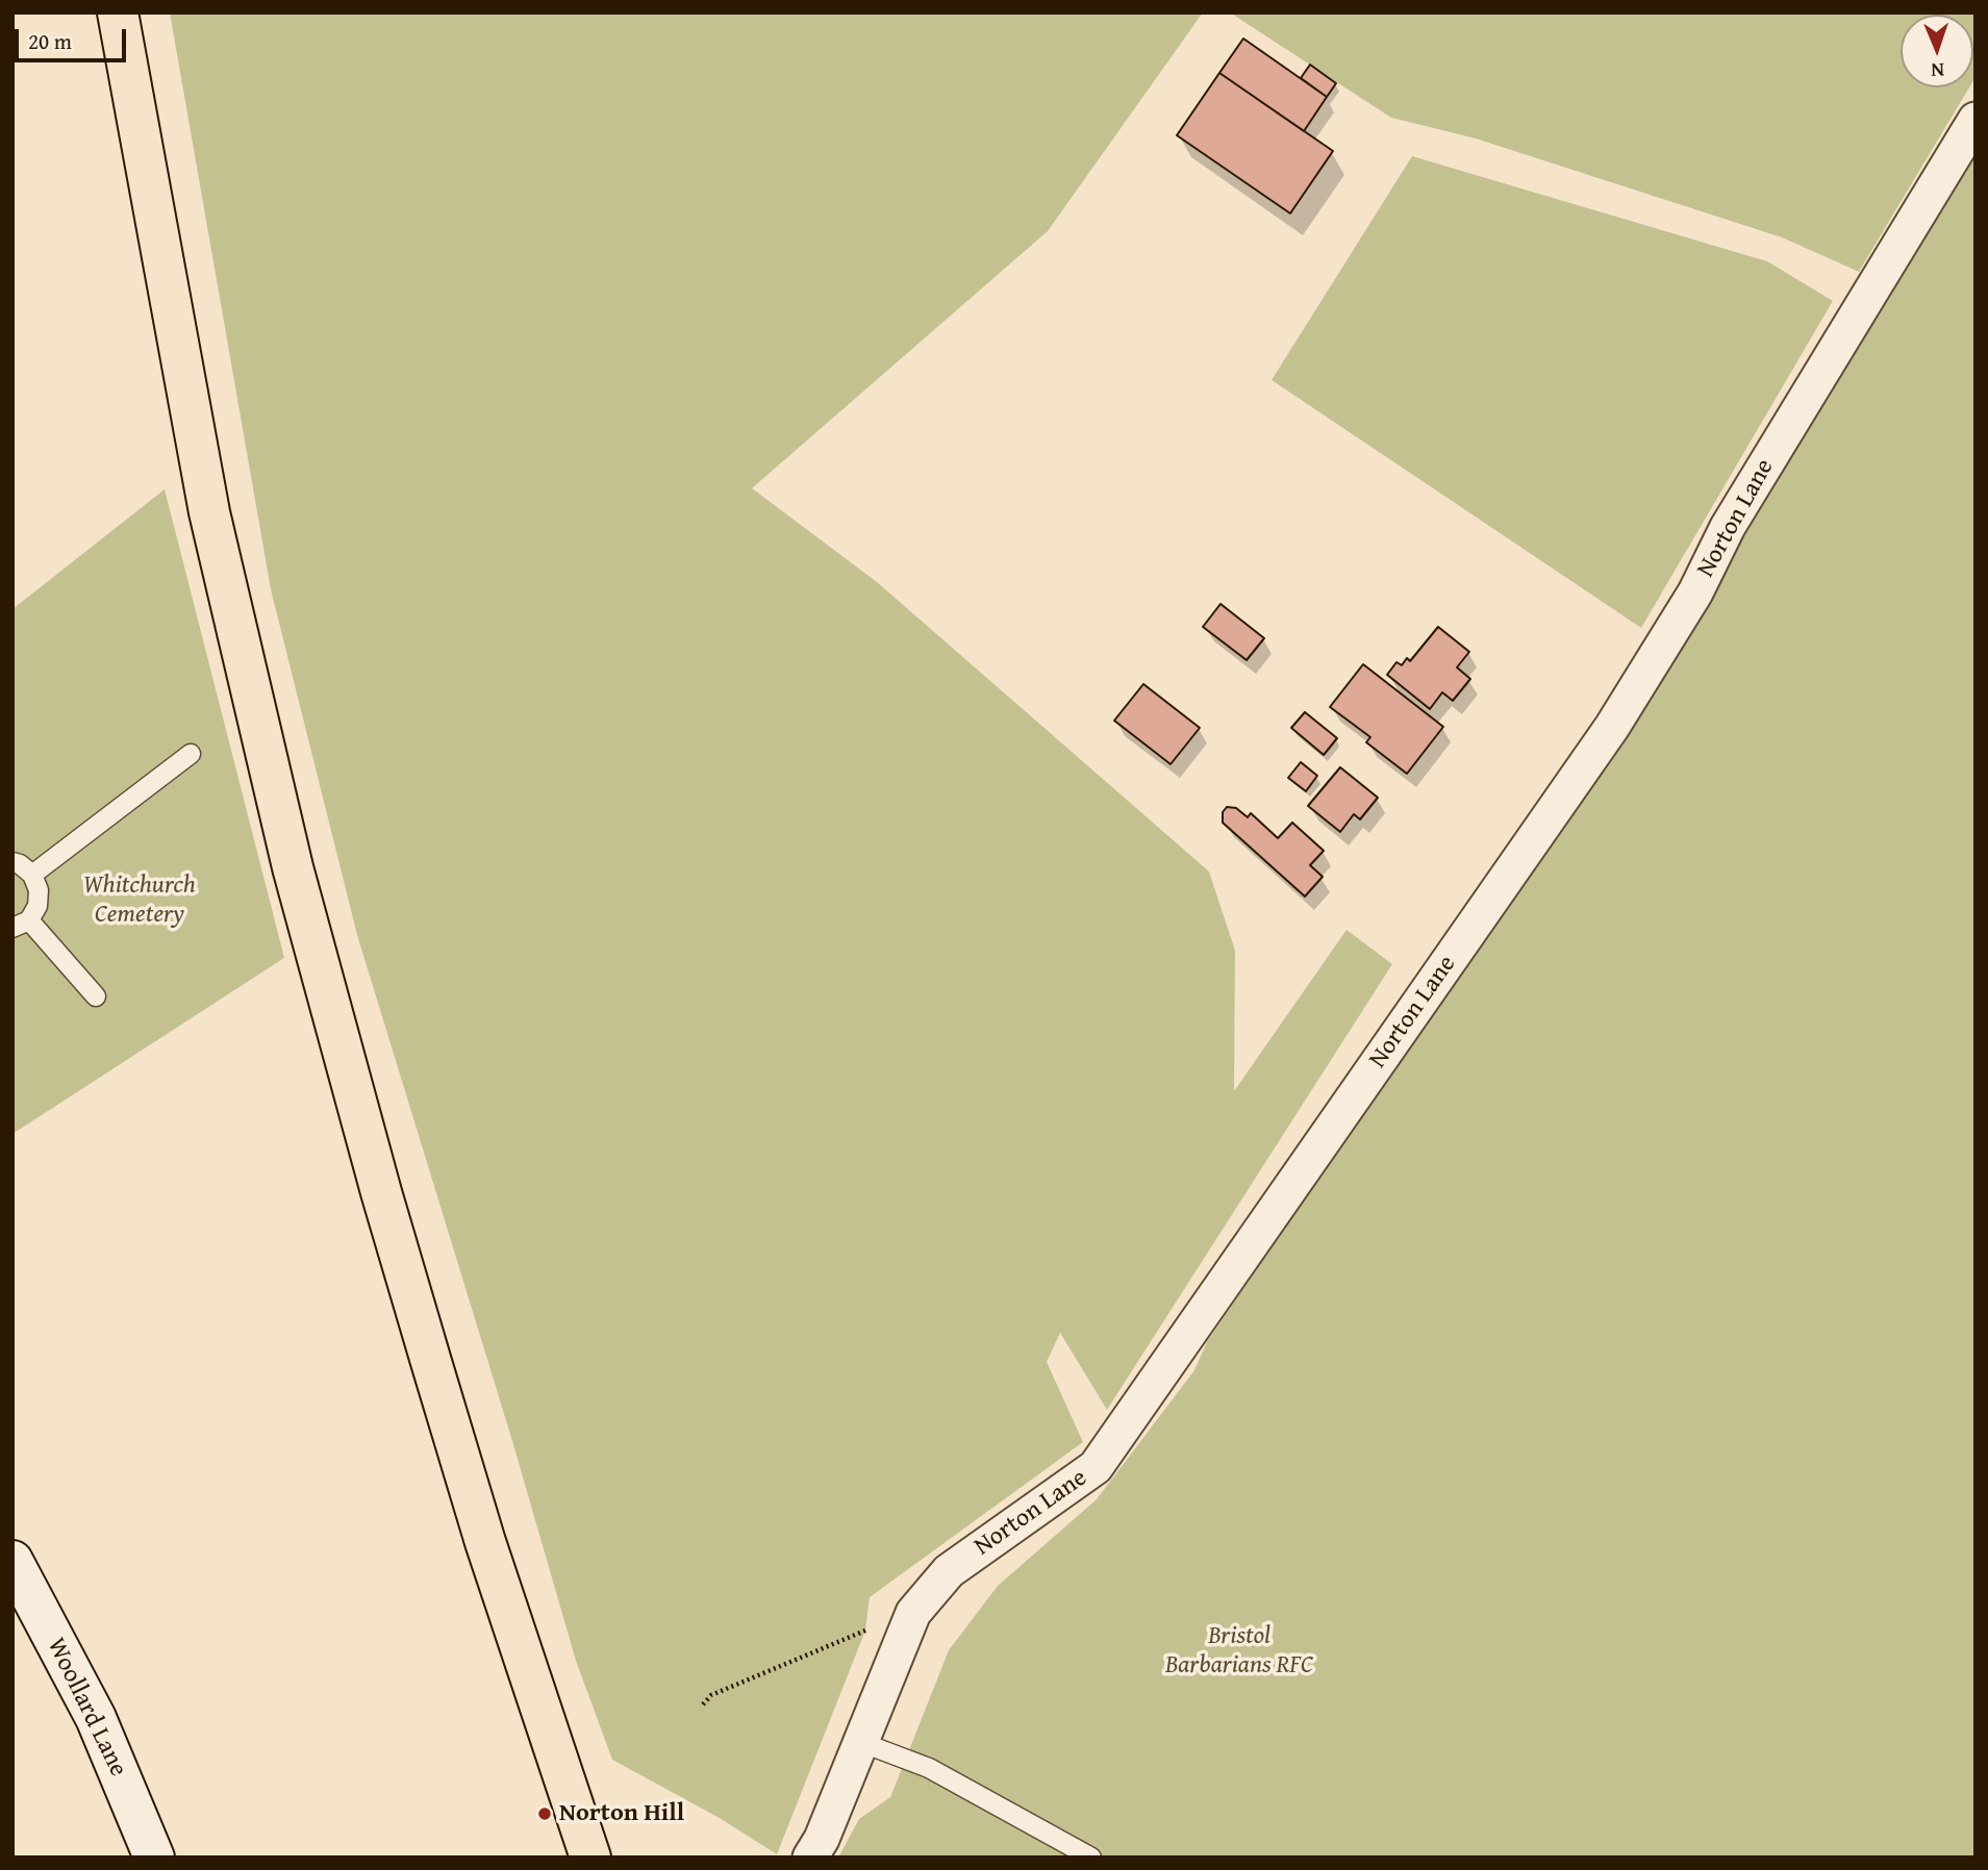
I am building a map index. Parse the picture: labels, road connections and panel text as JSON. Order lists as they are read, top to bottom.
{
  "streets": {
    "street": ["Norton Lane", "Woollard Lane"]
  },
  "parks": ["Whitchurch Cemetery", "Bristol Barbarians RFC"],
  "places": ["Norton Hill"],
  "scale_bar": "20 m",
  "north": "bottom"
}
